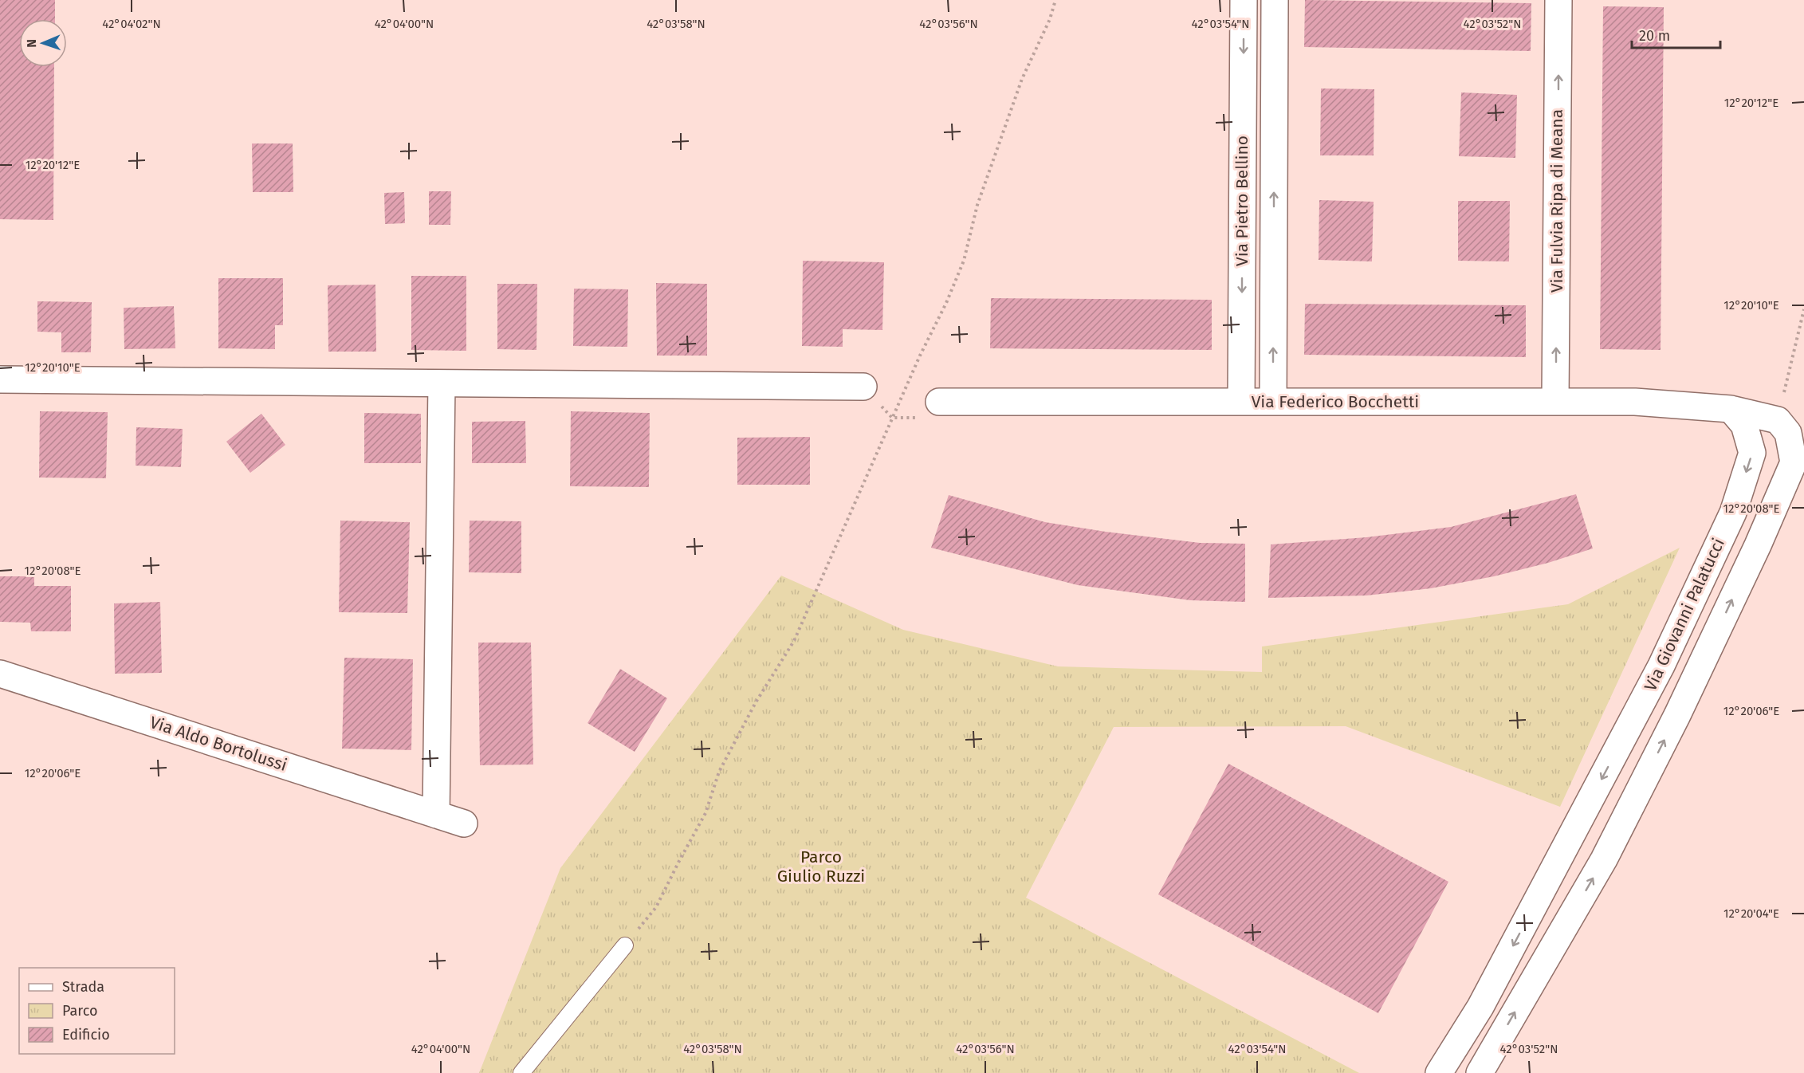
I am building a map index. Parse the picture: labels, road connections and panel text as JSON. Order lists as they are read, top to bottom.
{
  "streets": {
    "street": [
      "Via Pietro Bellino",
      "Via Fulvia Ripa di Meana",
      "Via Federico Bocchetti",
      "Via Giovanni Palatucci",
      "Via Aldo Bortolussi"
    ]
  },
  "crossings": [
    ["Via Pietro Bellino", "Via Federico Bocchetti"],
    ["Via Fulvia Ripa di Meana", "Via Federico Bocchetti"],
    ["Via Federico Bocchetti", "Via Giovanni Palatucci"]
  ],
  "one_way": ["Via Fulvia Ripa di Meana"],
  "parks": ["Parco Giulio Ruzzi"],
  "legend": ["Strada", "Parco", "Edificio"],
  "scale_bar": "20 m",
  "north": "left",
  "coordinates": [
    "42°04'02\"N",
    "42°04'00\"N",
    "42°03'58\"N",
    "42°03'56\"N",
    "42°03'54\"N",
    "42°03'52\"N",
    "12°20'12\"E",
    "12°20'10\"E",
    "12°20'08\"E",
    "12°20'06\"E",
    "12°20'04\"E"
  ]
}
